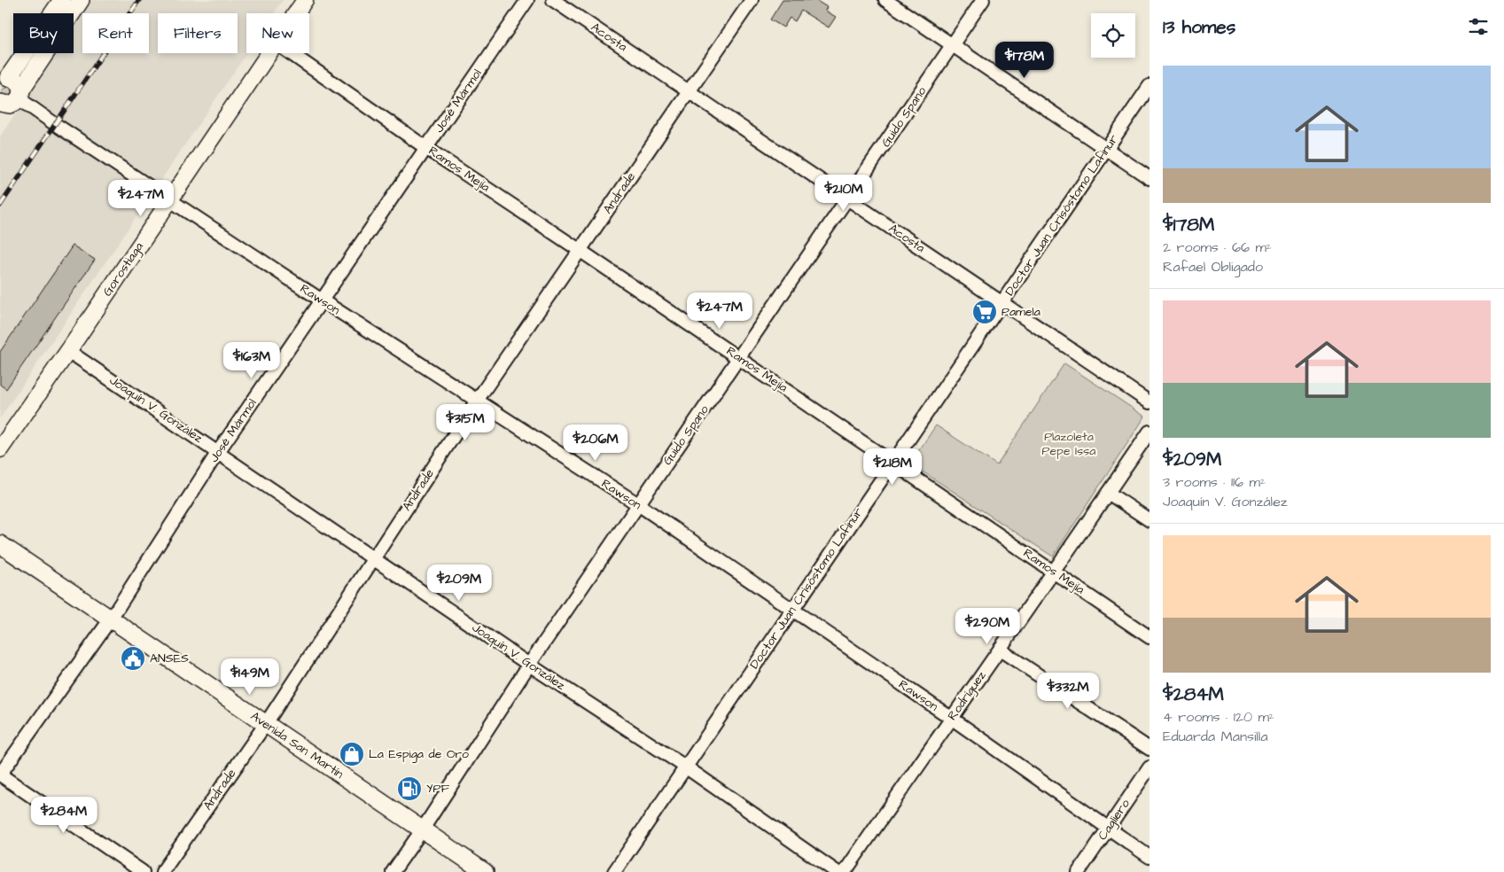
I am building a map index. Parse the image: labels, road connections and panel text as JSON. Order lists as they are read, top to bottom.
{
  "streets": {
    "main road": ["Avenida San Martín"],
    "street": [
      "Acosta",
      "José Mármol",
      "Guido Spano",
      "Ramos Mejía",
      "Andrade",
      "Doctor Juan Crisóstomo Lafinur",
      "Gorostiaga",
      "Rawson",
      "Joaquín V. González",
      "Rodríguez",
      "Cagliero"
    ]
  },
  "crossings": [
    ["Acosta", "Guido Spano"],
    ["Acosta", "Andrade"],
    ["Acosta", "Doctor Juan Crisóstomo Lafinur"],
    ["José Mármol", "Ramos Mejía"],
    ["José Mármol", "Rawson"],
    ["José Mármol", "Joaquín V. González"],
    ["José Mármol", "Avenida San Martín"],
    ["Guido Spano", "Ramos Mejía"],
    ["Guido Spano", "Rawson"],
    ["Guido Spano", "Joaquín V. González"],
    ["Guido Spano", "Avenida San Martín"],
    ["Ramos Mejía", "Andrade"],
    ["Ramos Mejía", "Doctor Juan Crisóstomo Lafinur"],
    ["Ramos Mejía", "Rodríguez"],
    ["Andrade", "Rawson"],
    ["Andrade", "Joaquín V. González"],
    ["Andrade", "Avenida San Martín"],
    ["Doctor Juan Crisóstomo Lafinur", "Rawson"],
    ["Doctor Juan Crisóstomo Lafinur", "Joaquín V. González"],
    ["Gorostiaga", "Rawson"],
    ["Gorostiaga", "Joaquín V. González"],
    ["Rawson", "Rodríguez"],
    ["Rawson", "Cagliero"]
  ],
  "parks": ["Plazoleta Pepe Issa"],
  "places": {
    "supermarket": ["Pamela"],
    "public building": ["ANSES"],
    "shop": ["La Espiga de Oro"],
    "fuel station": ["YPF"]
  },
  "page": {
    "heading": "13 homes",
    "chip": [
      "Buy",
      "Rent",
      "Filters",
      "New"
    ],
    "price": [
      "$178M",
      "$210M",
      "$247M",
      "$247M",
      "$163M",
      "$315M",
      "$206M",
      "$218M",
      "$209M",
      "$290M",
      "$149M",
      "$332M",
      "$284M"
    ],
    "list": [
      {
        "name": "$178M",
        "note": "2 rooms · 66 m² · Rafael Obligado"
      },
      {
        "name": "$209M",
        "note": "3 rooms · 116 m² · Joaquín V. González"
      },
      {
        "name": "$284M",
        "note": "4 rooms · 120 m² · Eduarda Mansilla"
      }
    ]
  }
}
